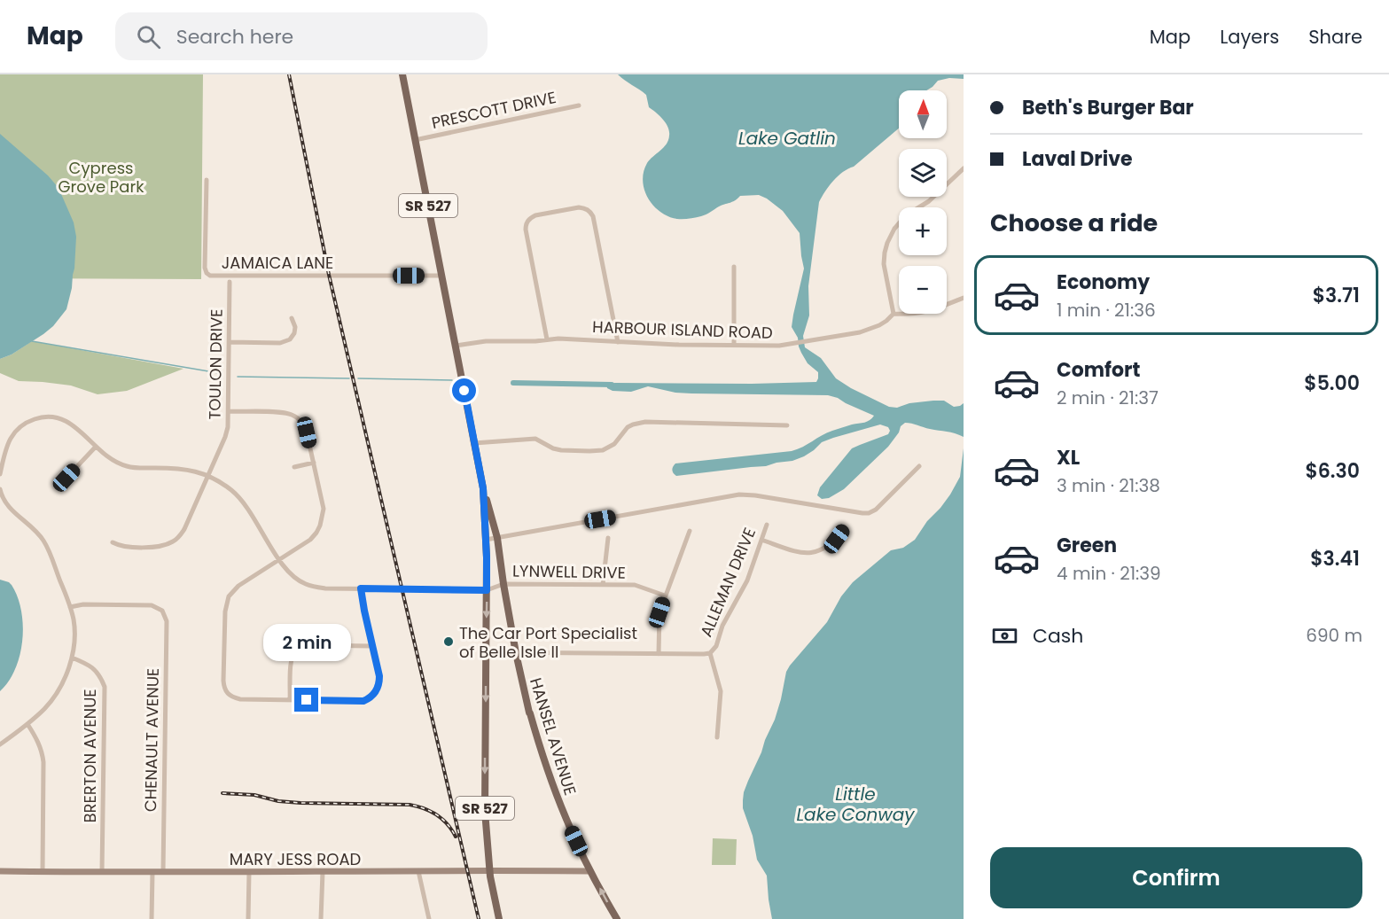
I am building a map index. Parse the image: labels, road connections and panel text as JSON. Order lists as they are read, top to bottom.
{
  "streets": {
    "main road": ["SR 527", "HANSEL AVENUE"],
    "street": [
      "PRESCOTT DRIVE",
      "JAMAICA LANE",
      "HARBOUR ISLAND ROAD",
      "TOULON DRIVE",
      "LYNWELL DRIVE",
      "ALLEMAN DRIVE",
      "CHENAULT AVENUE",
      "BRERTON AVENUE",
      "MARY JESS ROAD"
    ]
  },
  "crossings": [
    ["PRESCOTT DRIVE", "SR 527"],
    ["SR 527", "JAMAICA LANE"],
    ["SR 527", "HARBOUR ISLAND ROAD"],
    ["SR 527", "HANSEL AVENUE"],
    ["SR 527", "MARY JESS ROAD"],
    ["LYNWELL DRIVE", "HANSEL AVENUE"],
    ["HANSEL AVENUE", "MARY JESS ROAD"],
    ["CHENAULT AVENUE", "MARY JESS ROAD"],
    ["BRERTON AVENUE", "MARY JESS ROAD"]
  ],
  "water": ["Lake Gatlin", "Little Lake Conway"],
  "parks": ["Cypress Grove Park"],
  "places": ["The Car Port Specialist of Belle Isle ll"],
  "north": "top",
  "page": {
    "header": "Map",
    "search": "Search here",
    "nav": ["Map", "Layers", "Share"],
    "banner": ["Beth's Burger Bar", "Laval Drive"],
    "map_buttons": ["+", "−"],
    "heading": "Choose a ride",
    "list": [
      {
        "name": "Economy",
        "note": "1 min · 21:36",
        "value": "$3.71"
      },
      {
        "name": "Comfort",
        "note": "2 min · 21:37",
        "value": "$5.00"
      },
      {
        "name": "XL",
        "note": "3 min · 21:38",
        "value": "$6.30"
      },
      {
        "name": "Green",
        "note": "4 min · 21:39",
        "value": "$3.41"
      }
    ],
    "pay": ["Cash", "690 m"],
    "bubble": "2 min",
    "buttons": "Confirm"
  }
}
